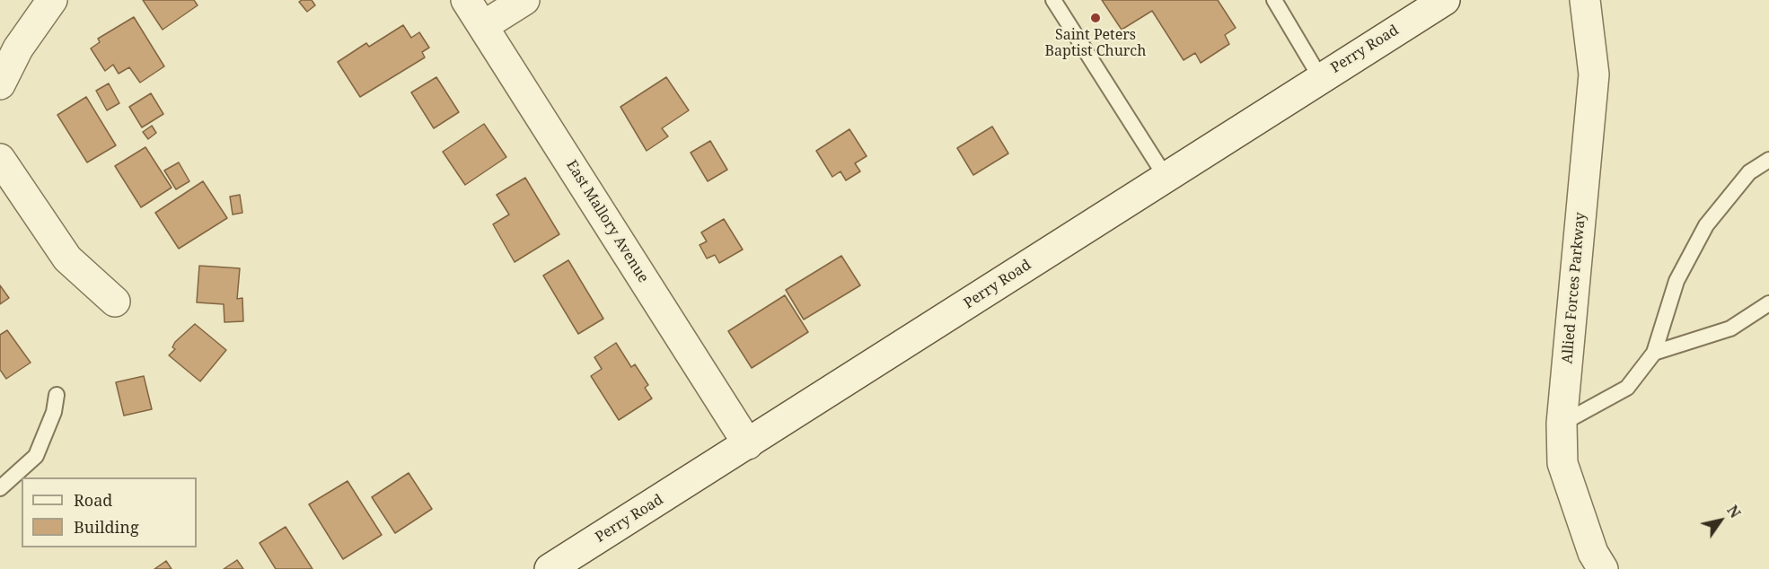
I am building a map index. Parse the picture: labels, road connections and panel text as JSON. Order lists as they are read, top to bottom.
{
  "streets": {
    "street": ["Perry Road", "East Mallory Avenue", "Allied Forces Parkway"]
  },
  "crossings": [
    ["Perry Road", "East Mallory Avenue"]
  ],
  "places": ["Saint Peters Baptist Church"],
  "legend": ["Road", "Building"],
  "north": "top right"
}
